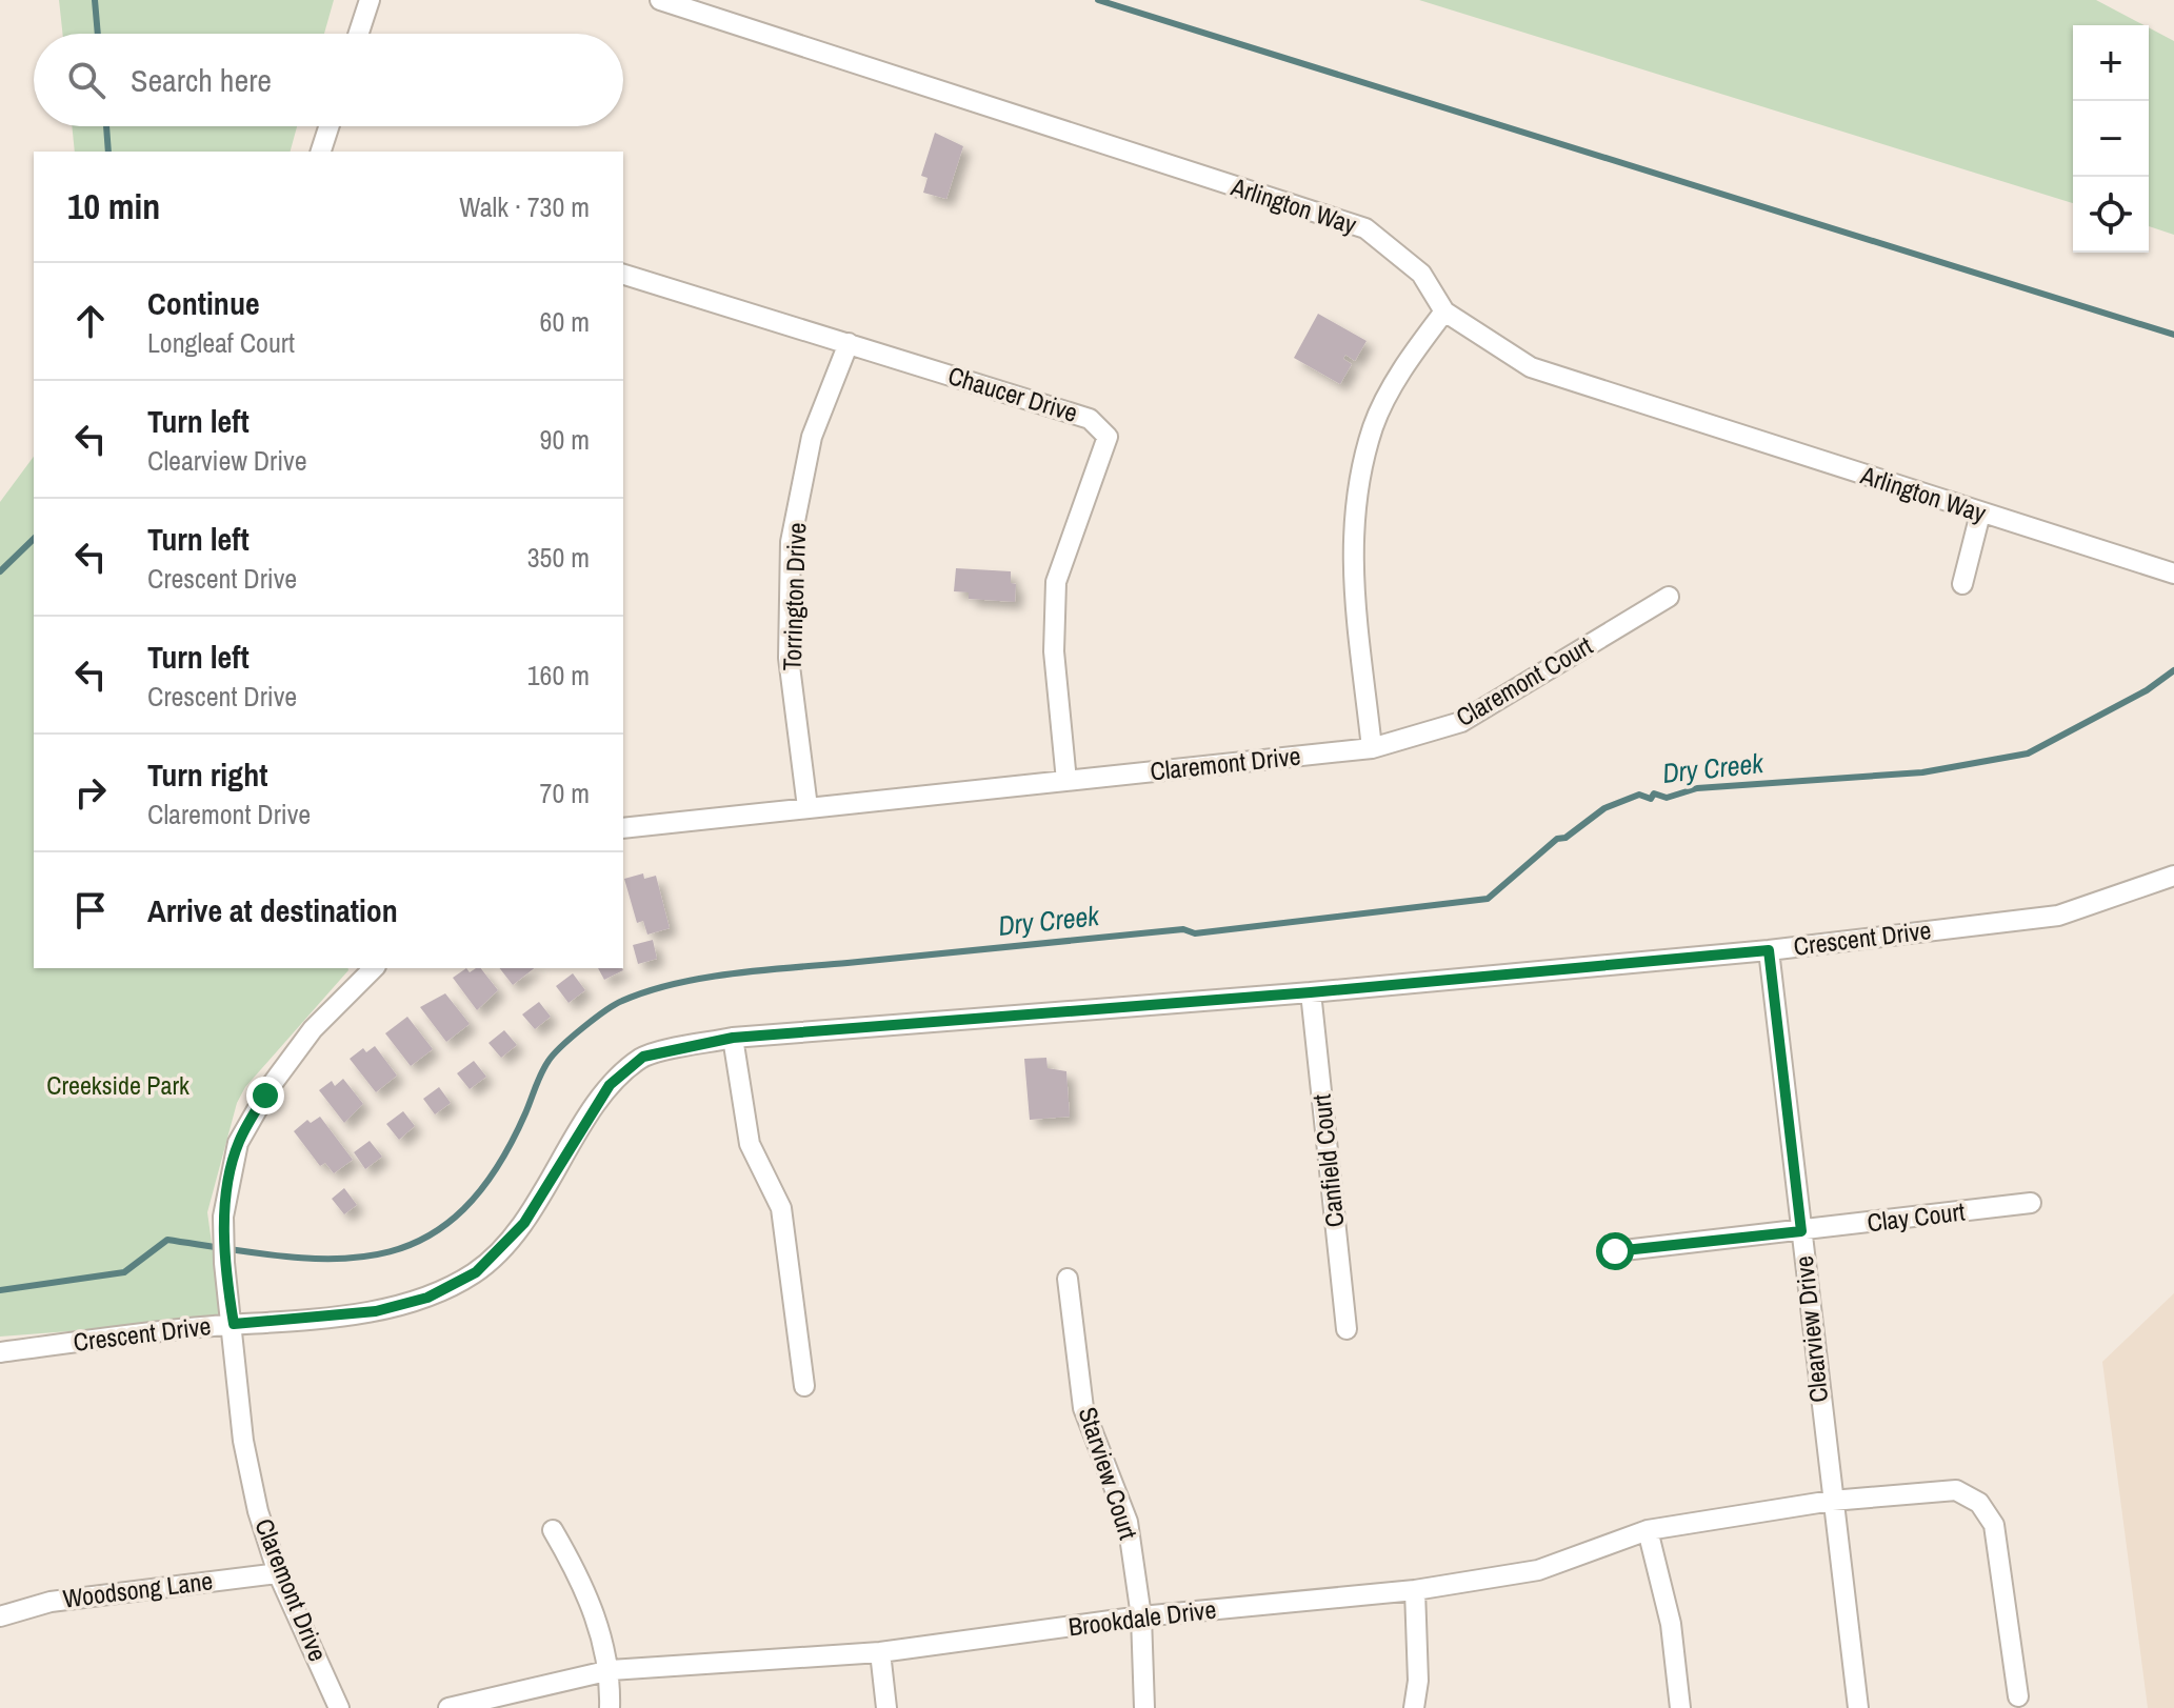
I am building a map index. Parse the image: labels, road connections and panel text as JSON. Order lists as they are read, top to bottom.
{
  "streets": {
    "street": [
      "Arlington Way",
      "Chaucer Drive",
      "Torrington Drive",
      "Claremont Court",
      "Claremont Drive",
      "Crescent Drive",
      "Canfield Court",
      "Clay Court",
      "Clearview Drive",
      "Starview Court",
      "Woodsong Lane",
      "Brookdale Drive"
    ]
  },
  "crossings": [
    ["Chaucer Drive", "Torrington Drive"],
    ["Chaucer Drive", "Claremont Drive"],
    ["Torrington Drive", "Claremont Drive"],
    ["Claremont Court", "Claremont Drive"],
    ["Claremont Drive", "Crescent Drive"],
    ["Claremont Drive", "Woodsong Lane"],
    ["Crescent Drive", "Canfield Court"],
    ["Crescent Drive", "Clearview Drive"],
    ["Clay Court", "Clearview Drive"],
    ["Clearview Drive", "Brookdale Drive"],
    ["Starview Court", "Brookdale Drive"]
  ],
  "water": ["Dry Creek"],
  "parks": ["Creekside Park"],
  "page": {
    "map_buttons": ["+", "−"],
    "search": "Search here",
    "heading": ["10 min", "Walk · 730 m"],
    "list": [
      ["Continue", "Longleaf Court", "60 m"],
      ["Turn left", "Clearview Drive", "90 m"],
      ["Turn left", "Crescent Drive", "350 m"],
      ["Turn left", "Crescent Drive", "160 m"],
      ["Turn right", "Claremont Drive", "70 m"],
      "Arrive at destination"
    ]
  }
}
